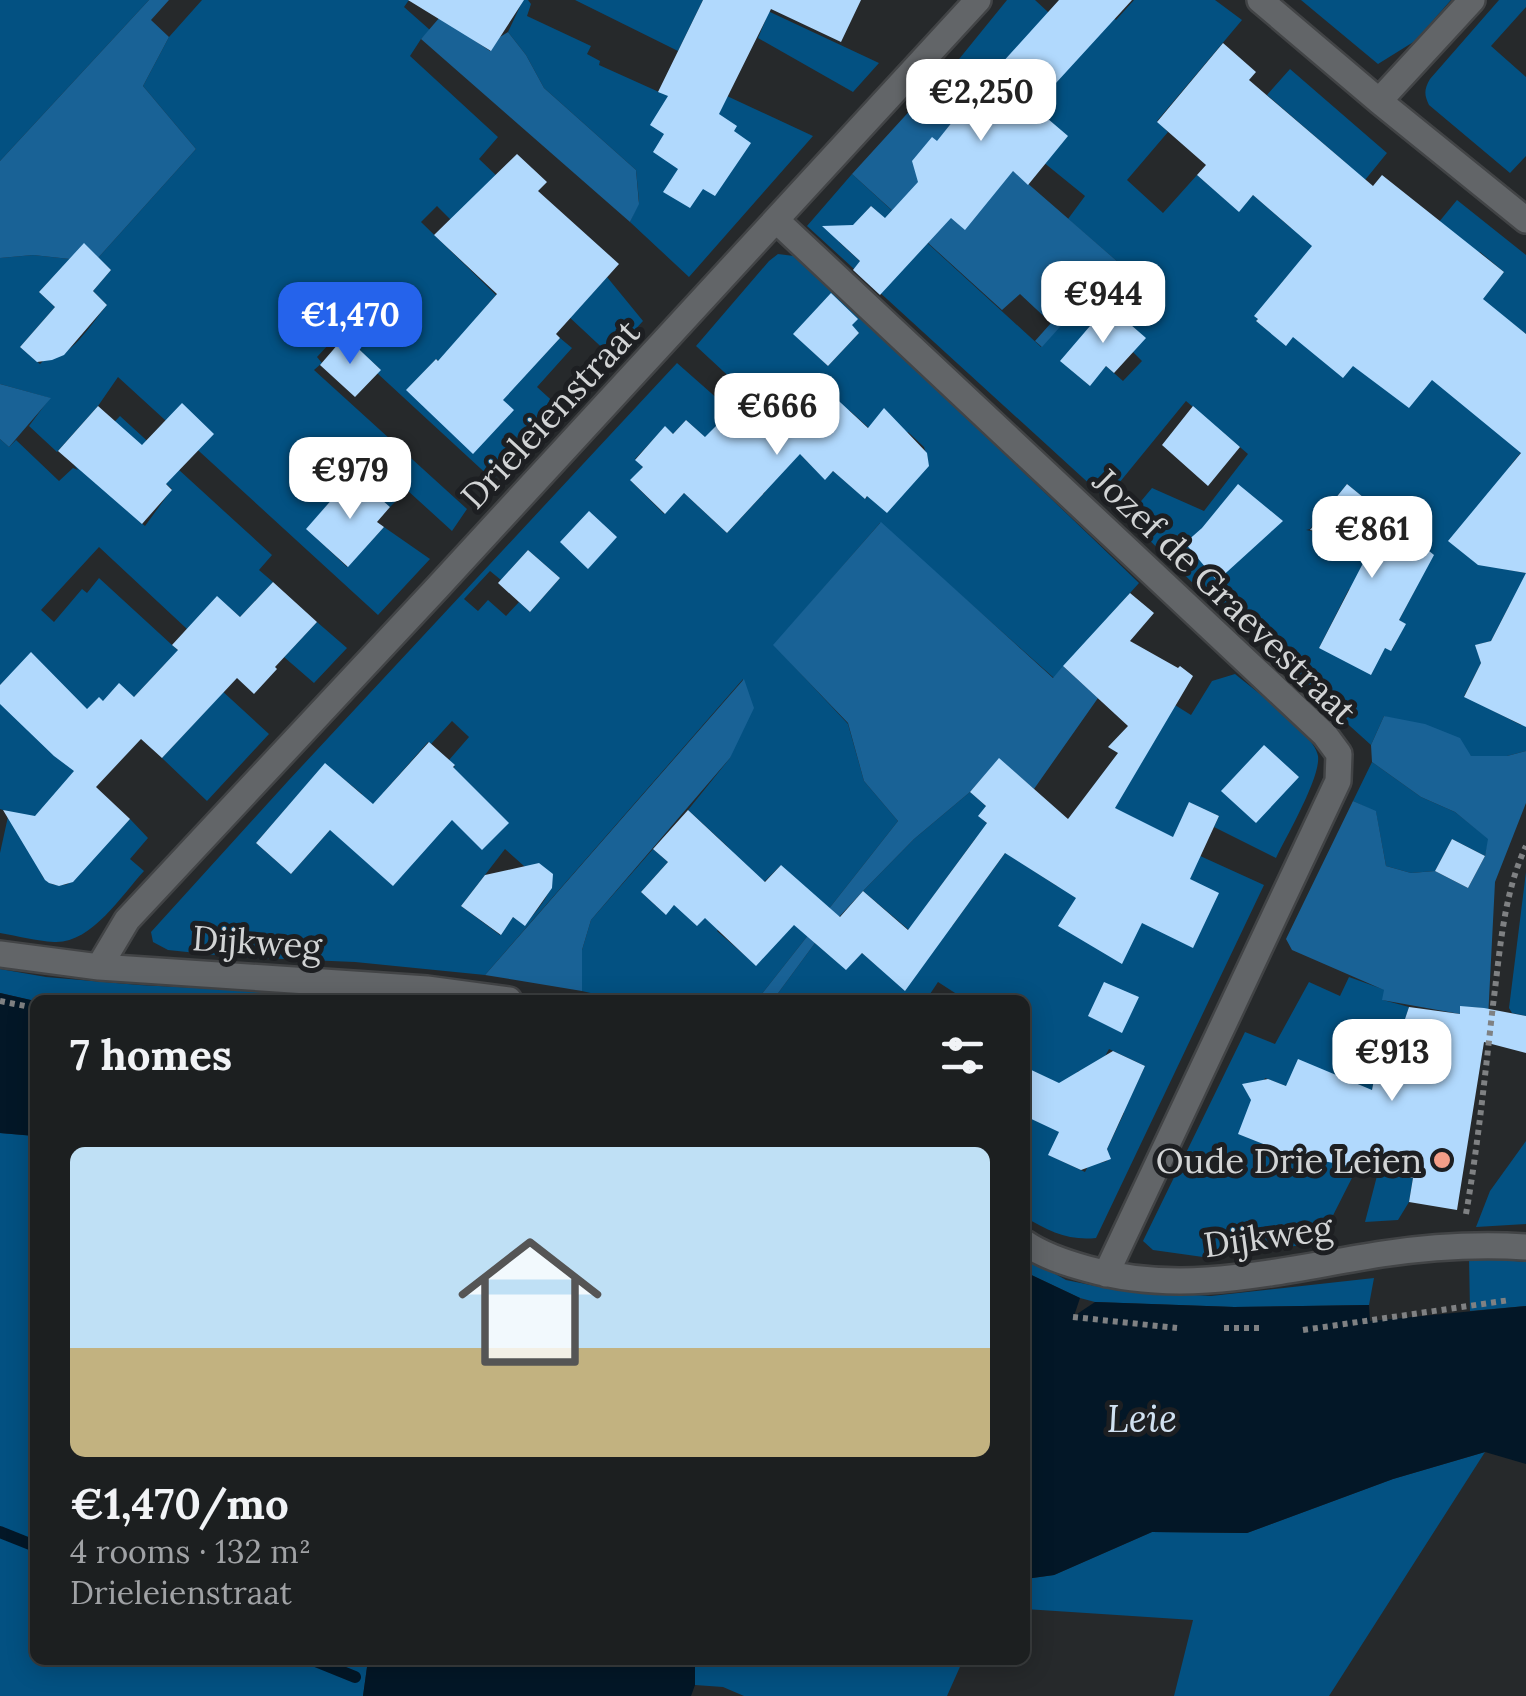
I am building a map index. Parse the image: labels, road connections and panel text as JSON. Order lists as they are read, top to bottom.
{
  "streets": {
    "street": ["Drieleienstraat", "Jozef de Graevestraat", "Dijkweg"]
  },
  "crossings": [
    ["Drieleienstraat", "Jozef de Graevestraat"],
    ["Drieleienstraat", "Dijkweg"],
    ["Jozef de Graevestraat", "Dijkweg"]
  ],
  "water": ["Leie"],
  "places": ["Oude Drie Leien"],
  "page": {
    "price": [
      "€2,250",
      "€944",
      "€1,470",
      "€666",
      "€979",
      "€861",
      "€913"
    ],
    "heading": "7 homes",
    "list": [
      {
        "name": "€1,470/mo",
        "note": "4 rooms · 132 m² · Drieleienstraat"
      }
    ]
  }
}
